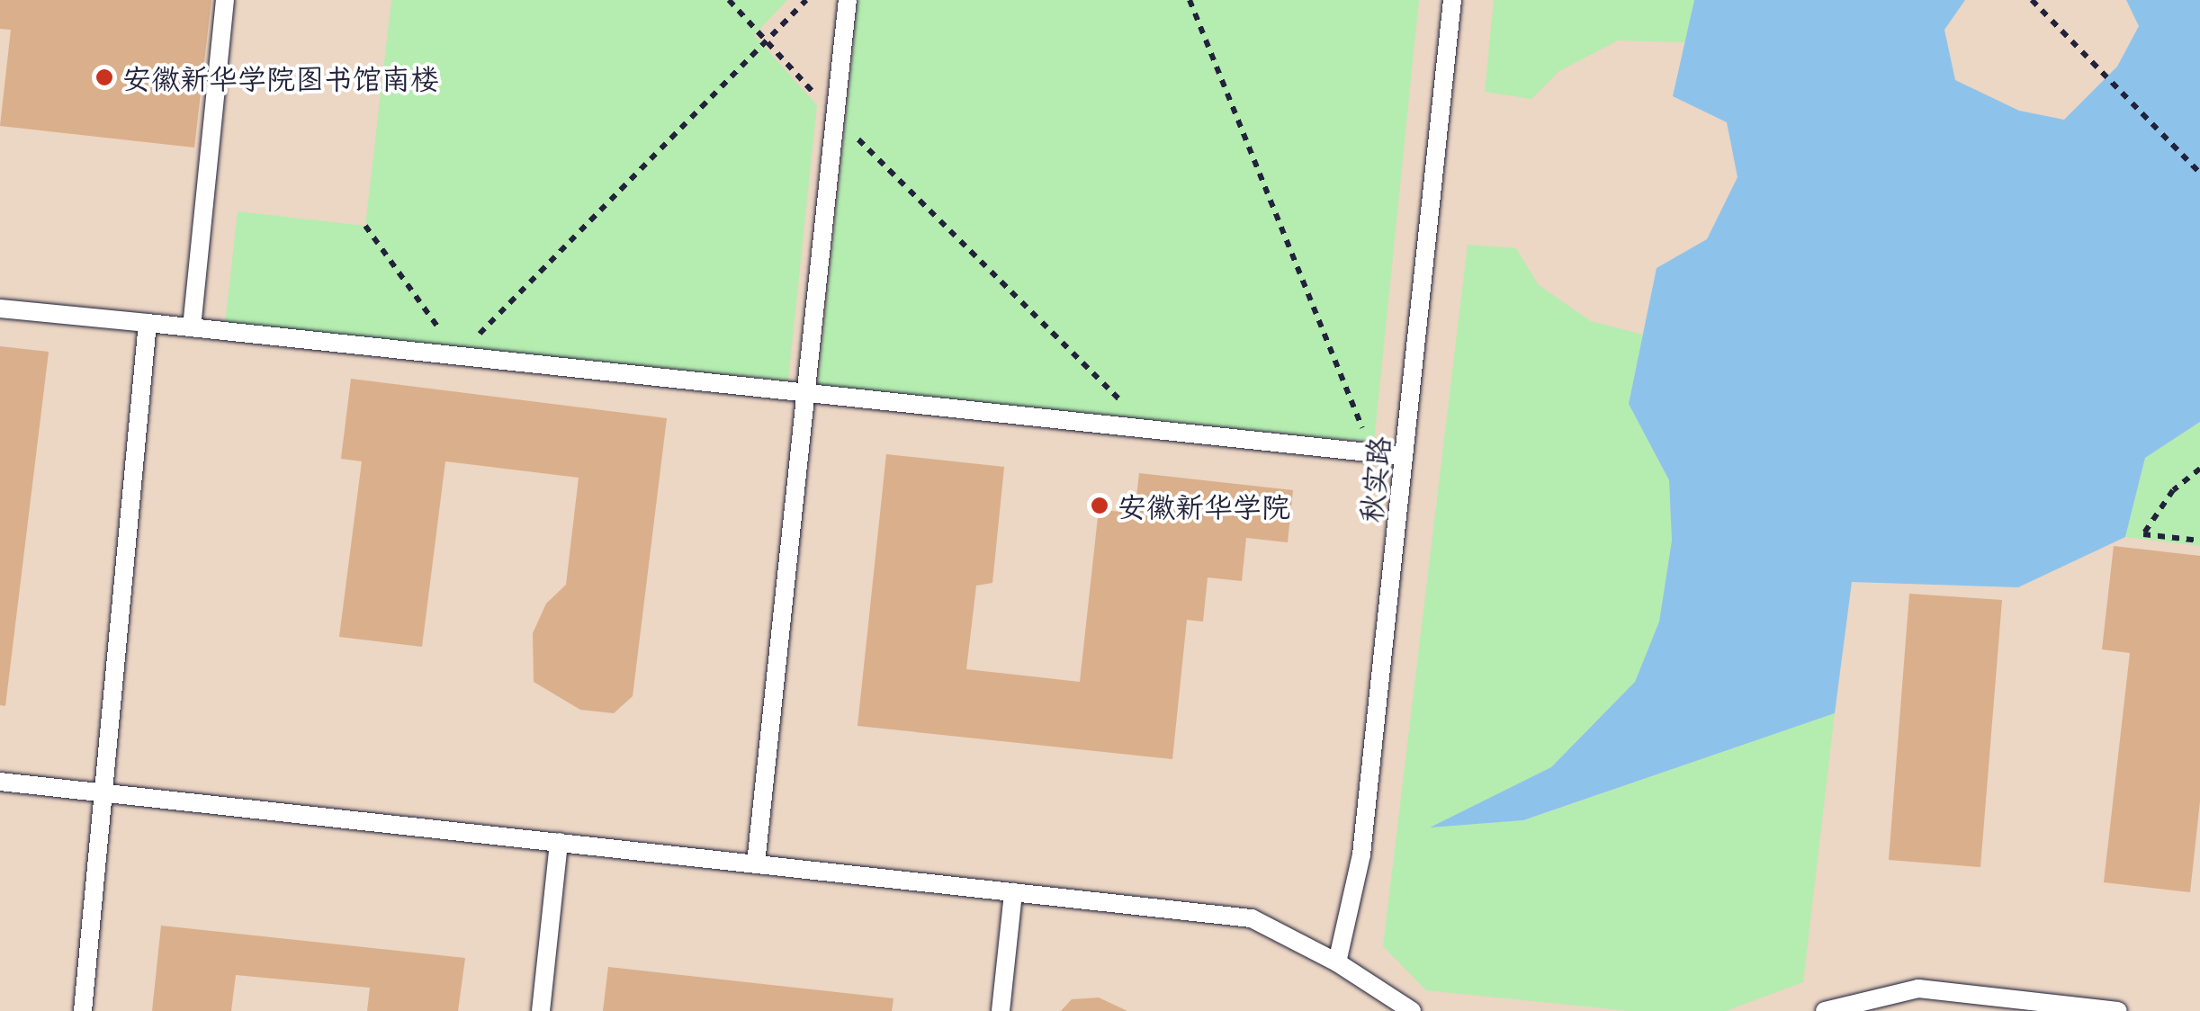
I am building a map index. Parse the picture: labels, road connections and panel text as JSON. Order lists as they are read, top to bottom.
{
  "streets": {
    "lane": ["秋实路"]
  },
  "places": ["安徽新华学院图书馆南楼", "安徽新华学院"]
}
